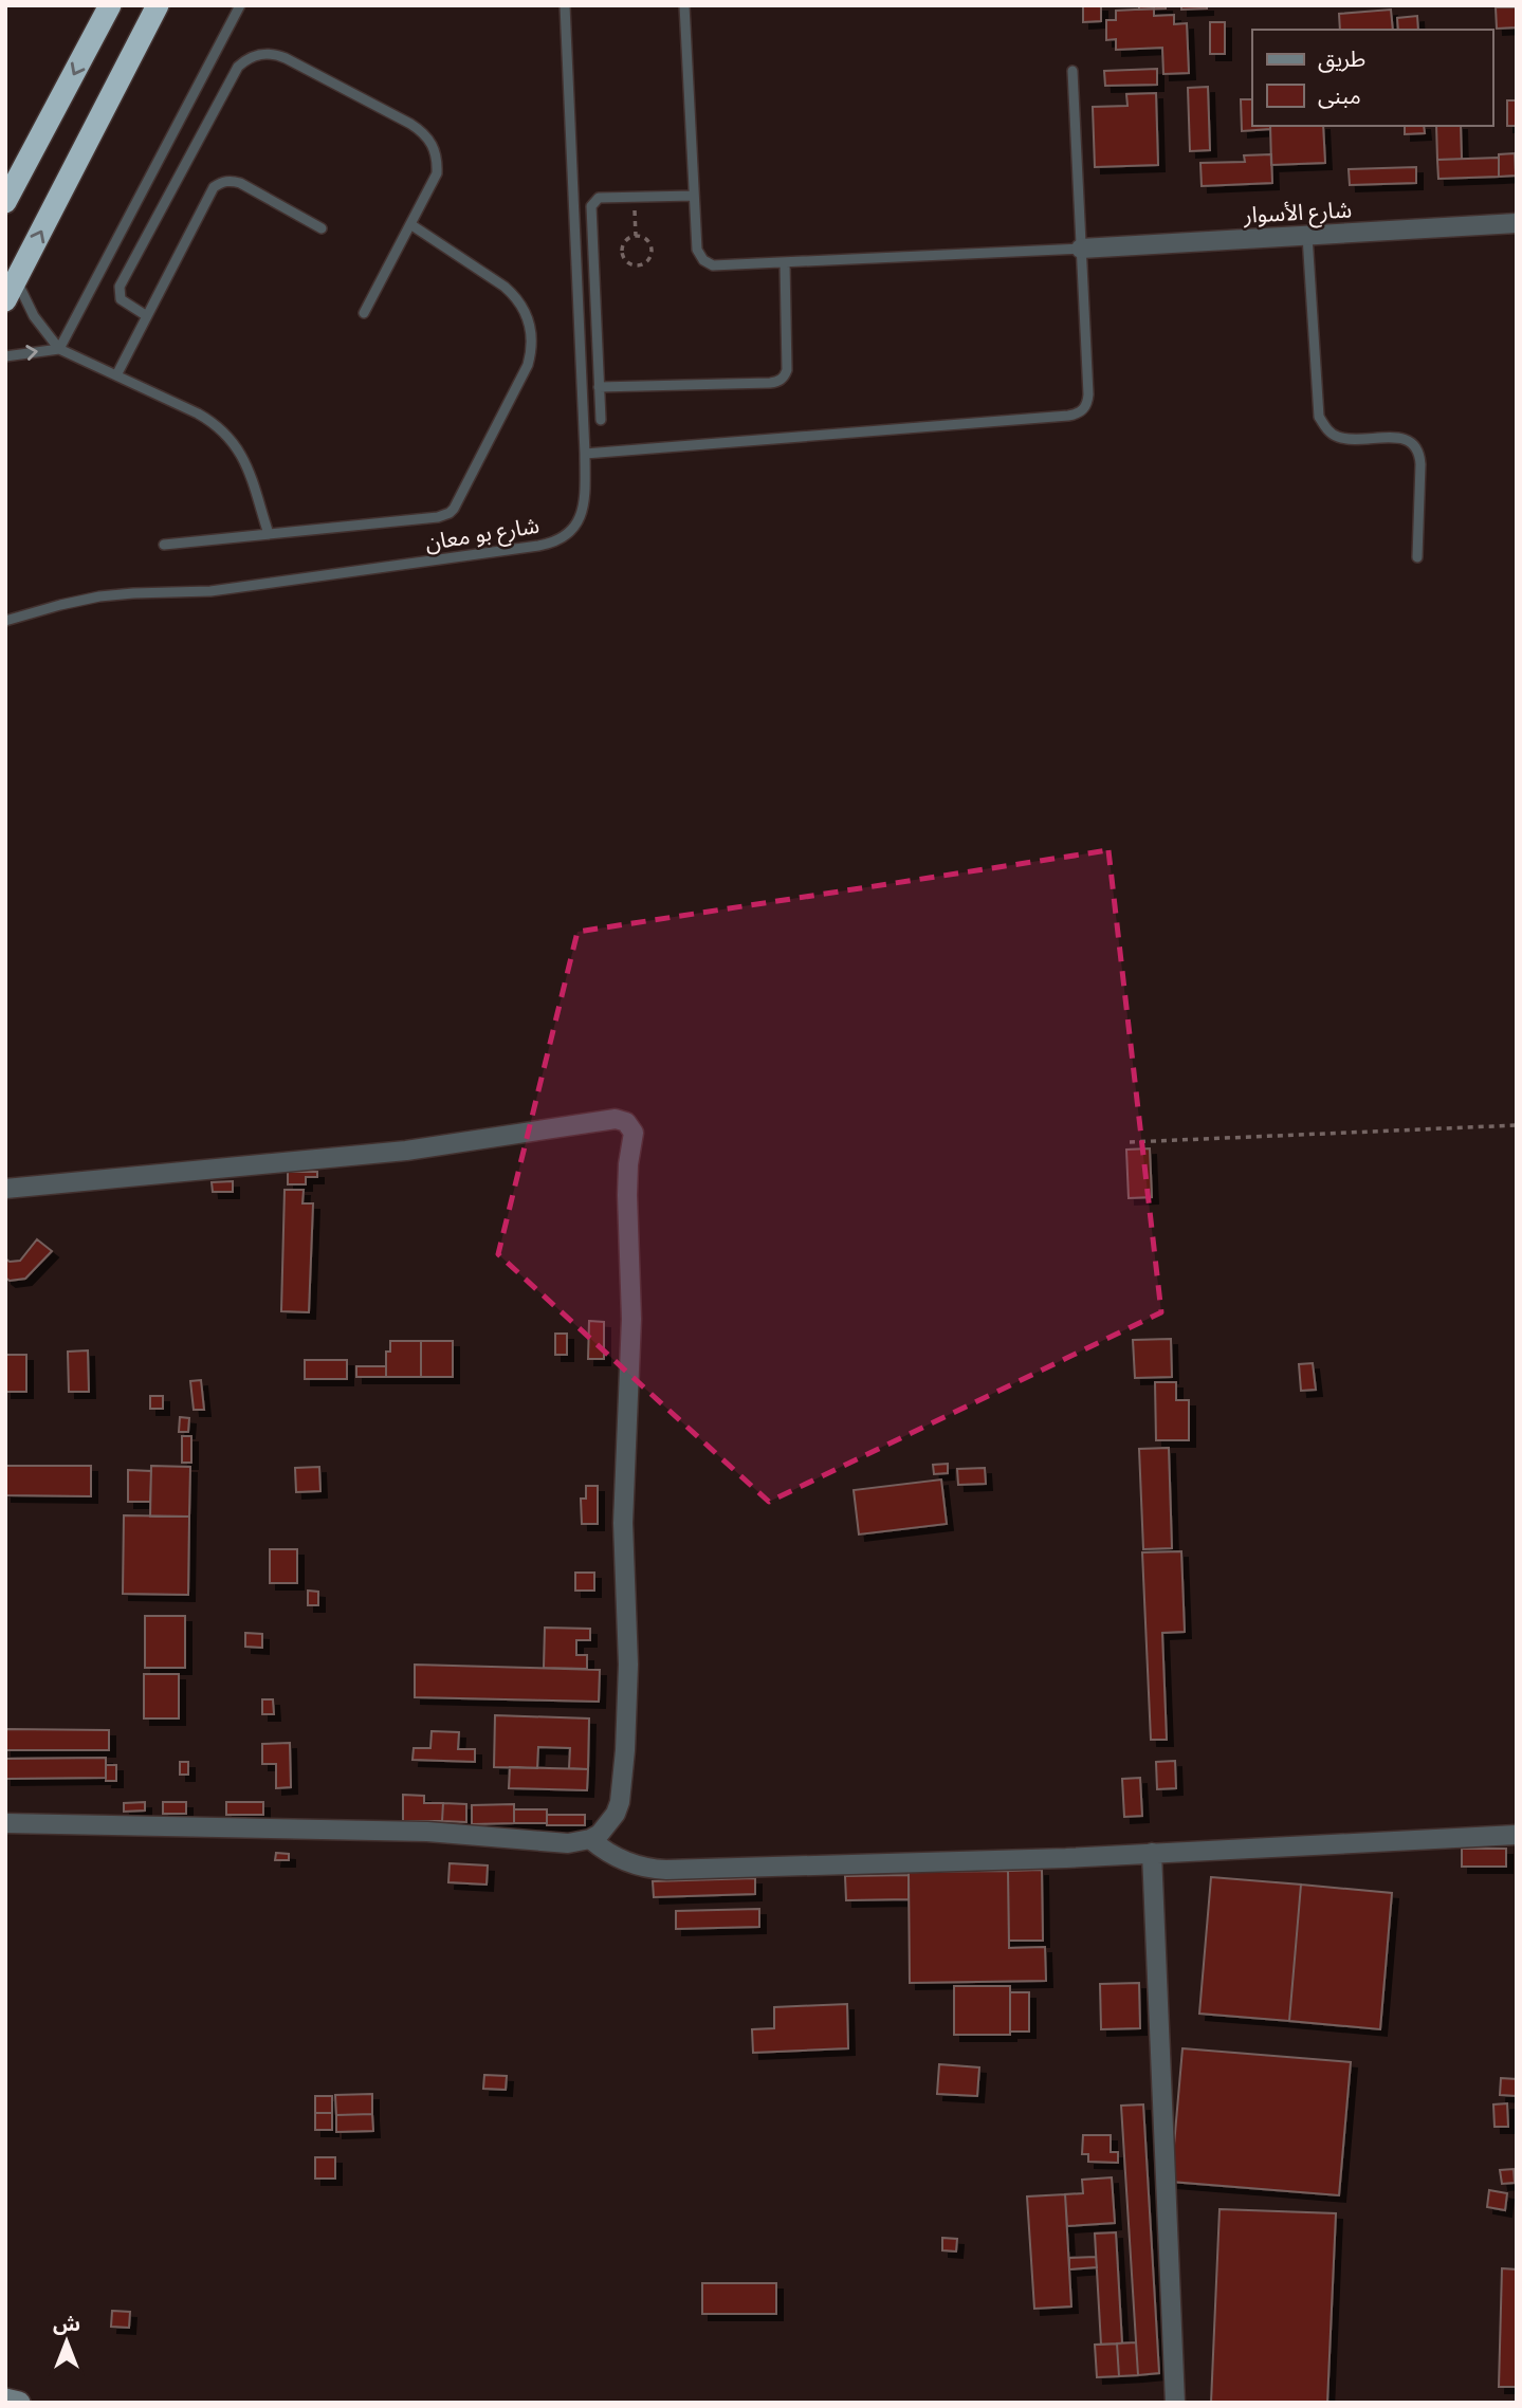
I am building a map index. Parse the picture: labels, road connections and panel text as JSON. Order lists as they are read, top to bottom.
{
  "streets": {
    "street": ["شارع الأسوار"],
    "lane": ["شارع بو معان"]
  },
  "legend": ["طريق", "مبنى"],
  "north": "top"
}
